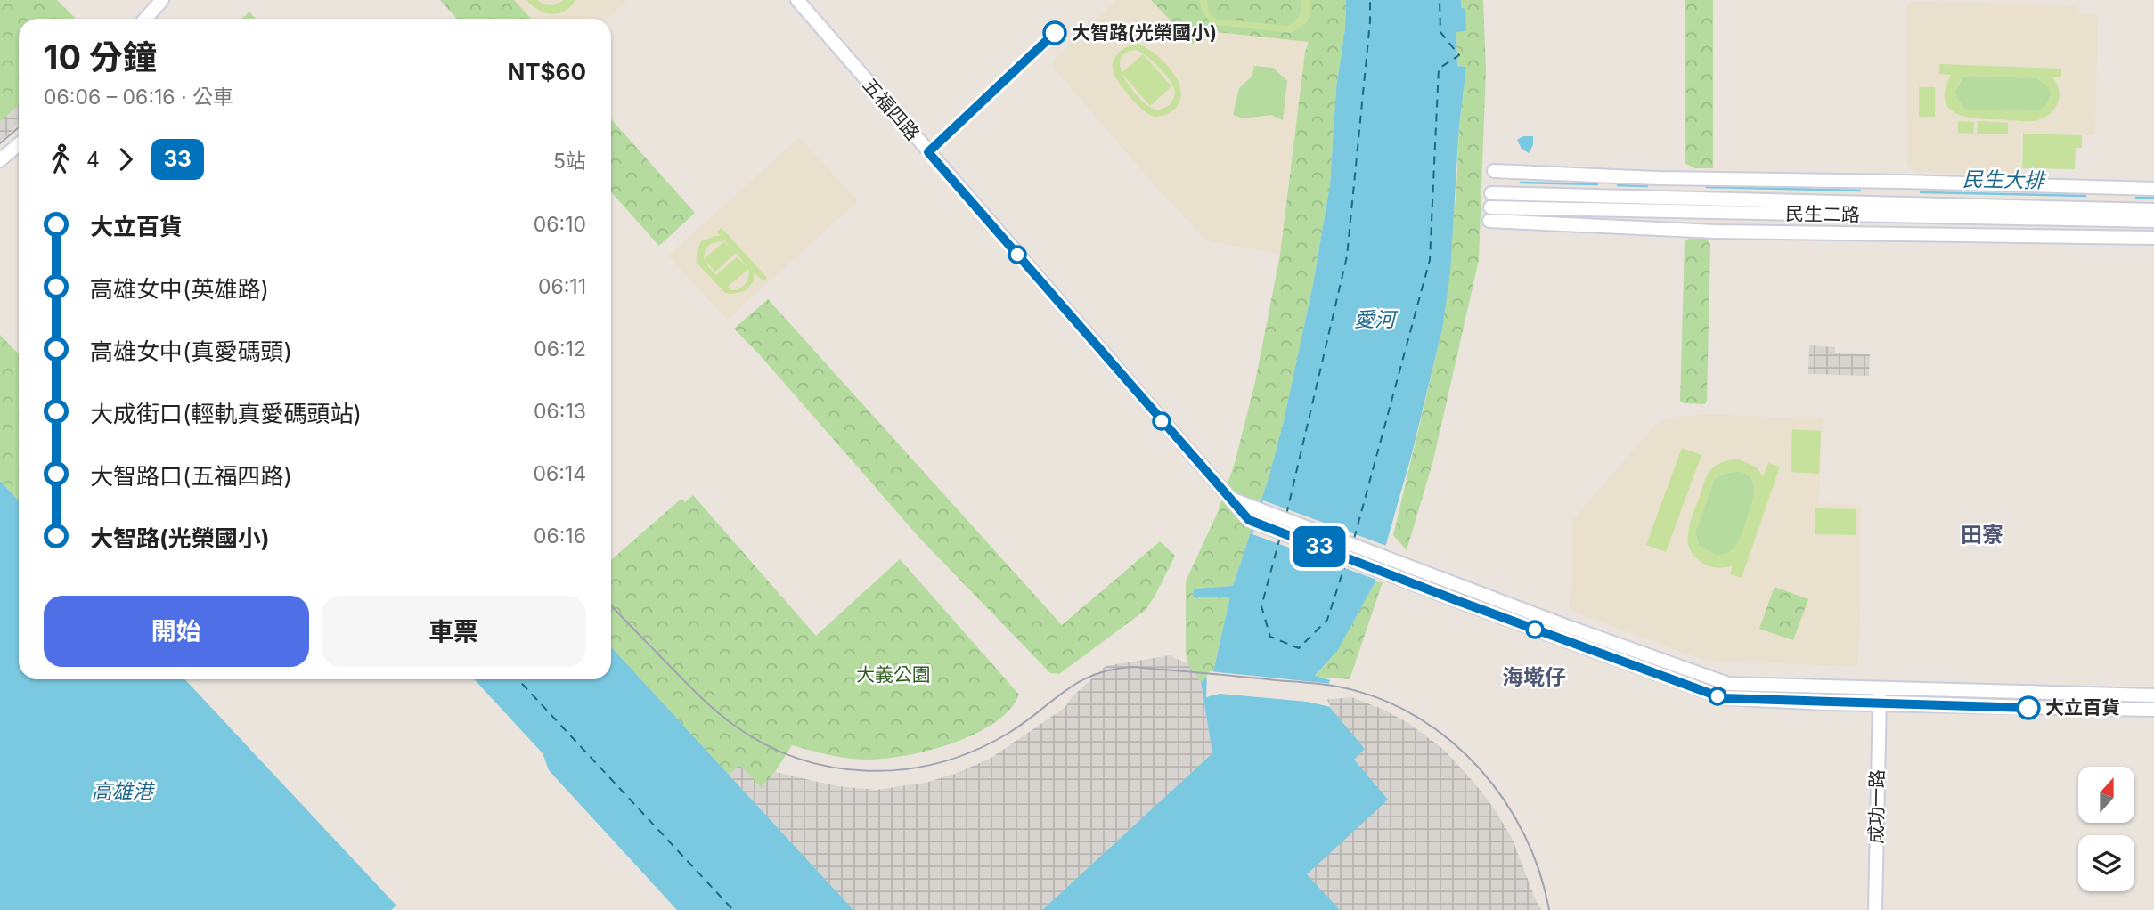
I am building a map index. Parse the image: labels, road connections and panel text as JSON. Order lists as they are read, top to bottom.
{
  "streets": {
    "street": ["五福四路", "民生二路", "成功一路"]
  },
  "districts": ["田寮", "海墘仔"],
  "water": ["民生大排", "愛河", "高雄港"],
  "parks": ["大義公園"],
  "places": ["大智路(光榮國小)", "大立百貨"],
  "lines": ["bus line 33"],
  "north": "top",
  "page": {
    "on_map": "33",
    "heading": ["10 分鐘", "06:06 – 06:16 · 公車", "NT$60"],
    "legs": ["4", "33", "5站"],
    "list": [
      {
        "name": "大立百貨",
        "value": "06:10"
      },
      {
        "name": "高雄女中(英雄路)",
        "value": "06:11"
      },
      {
        "name": "高雄女中(真愛碼頭)",
        "value": "06:12"
      },
      {
        "name": "大成街口(輕軌真愛碼頭站)",
        "value": "06:13"
      },
      {
        "name": "大智路口(五福四路)",
        "value": "06:14"
      },
      {
        "name": "大智路(光榮國小)",
        "value": "06:16"
      }
    ],
    "buttons": ["開始", "車票"]
  }
}
